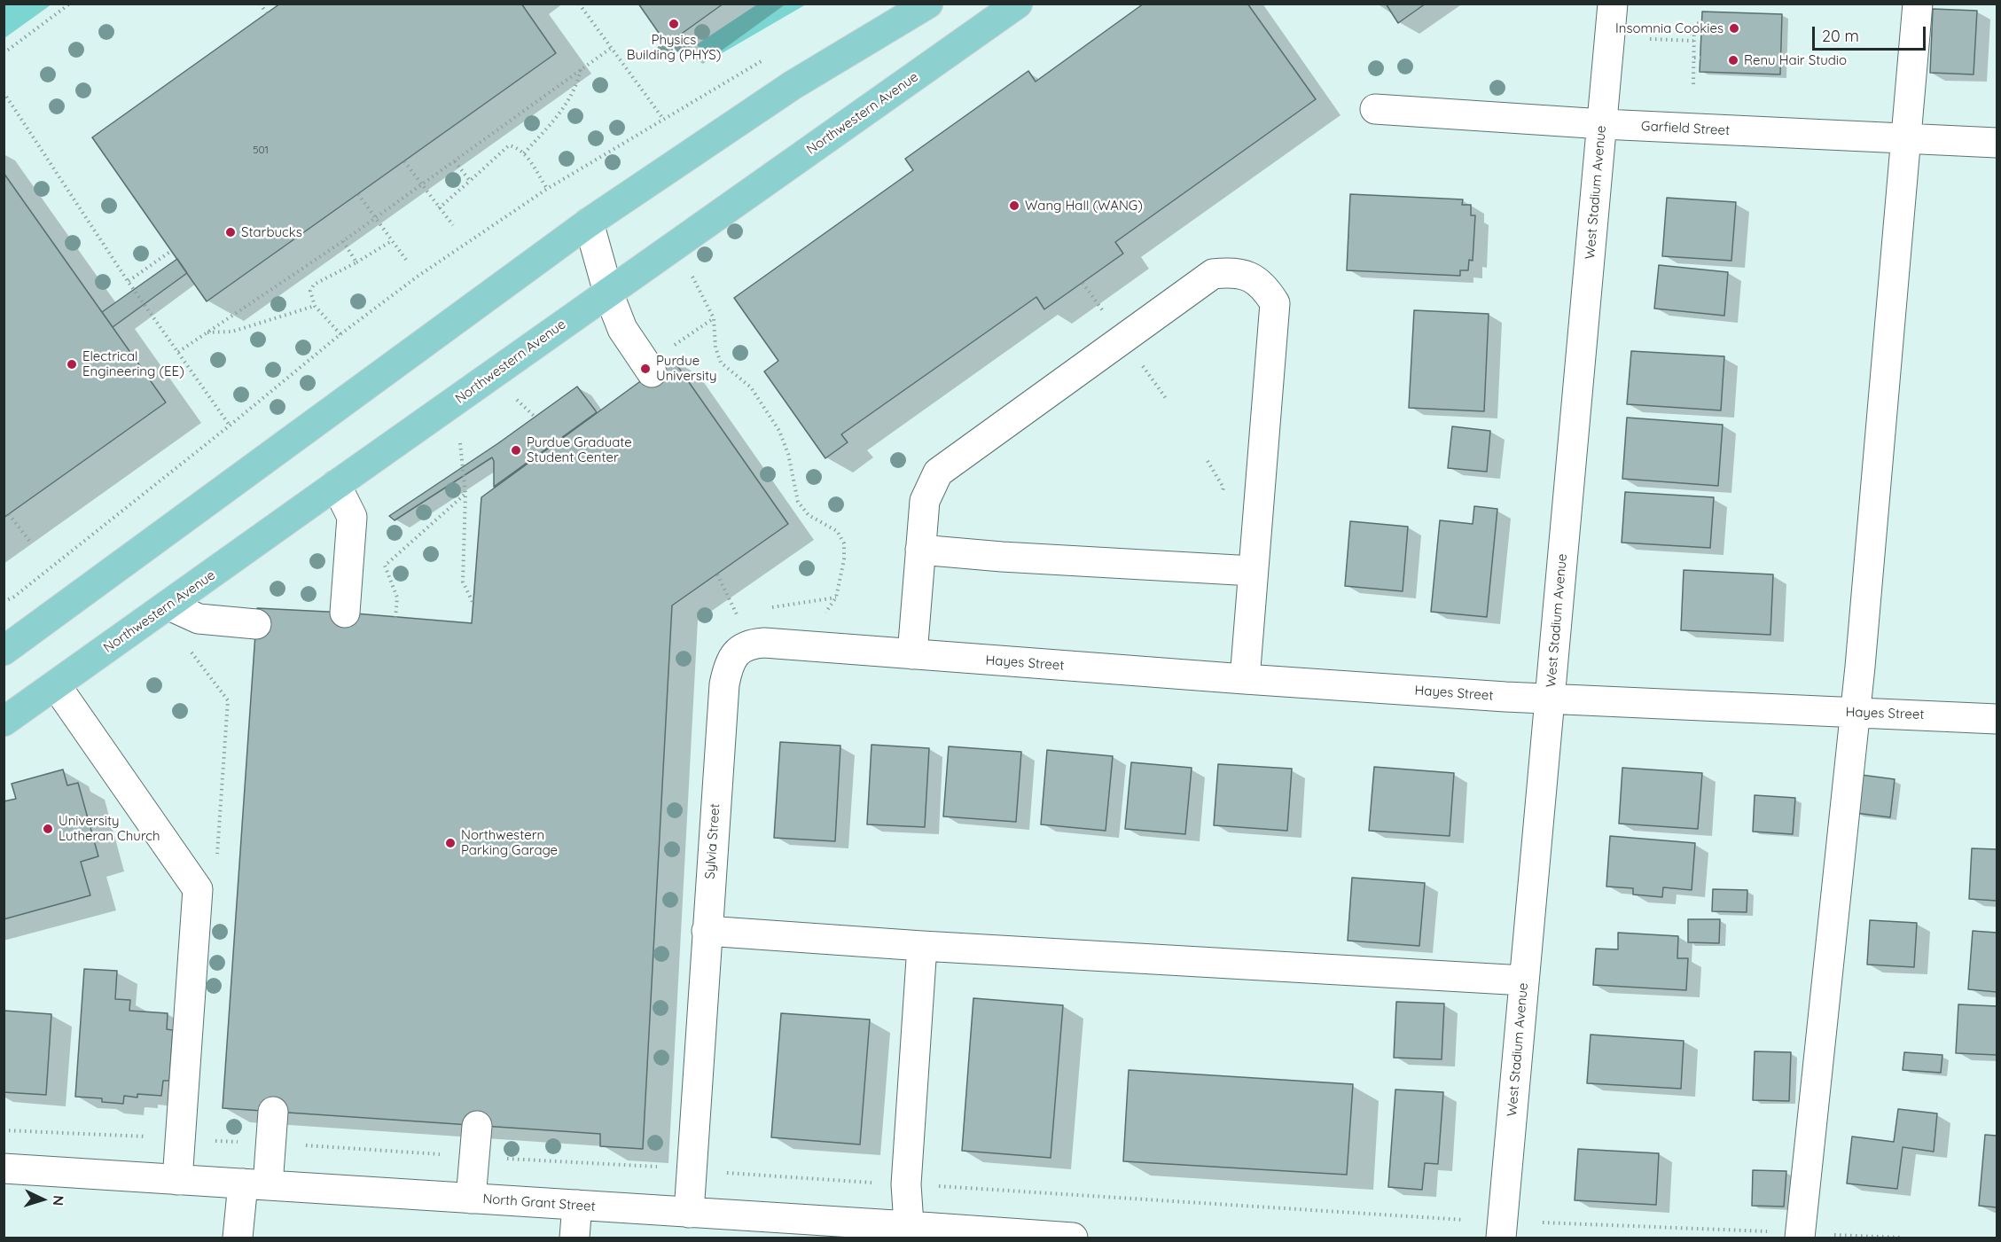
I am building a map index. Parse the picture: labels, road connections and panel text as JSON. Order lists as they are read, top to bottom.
{
  "streets": {
    "main road": ["Northwestern Avenue"],
    "street": [
      "Garfield Street",
      "West Stadium Avenue",
      "Hayes Street",
      "Sylvia Street",
      "North Grant Street"
    ]
  },
  "crossings": [
    ["Garfield Street", "West Stadium Avenue"],
    ["West Stadium Avenue", "Hayes Street"],
    ["Hayes Street", "Sylvia Street"],
    ["Sylvia Street", "North Grant Street"]
  ],
  "places": [
    "Physics Building (PHYS)",
    "Insomnia Cookies",
    "Renu Hair Studio",
    "Wang Hall (WANG)",
    "Starbucks",
    "Electrical Engineering (EE)",
    "Purdue University",
    "Purdue Graduate Student Center",
    "University Lutheran Church",
    "Northwestern Parking Garage"
  ],
  "house_numbers": ["501"],
  "scale_bar": "20 m",
  "north": "right"
}
